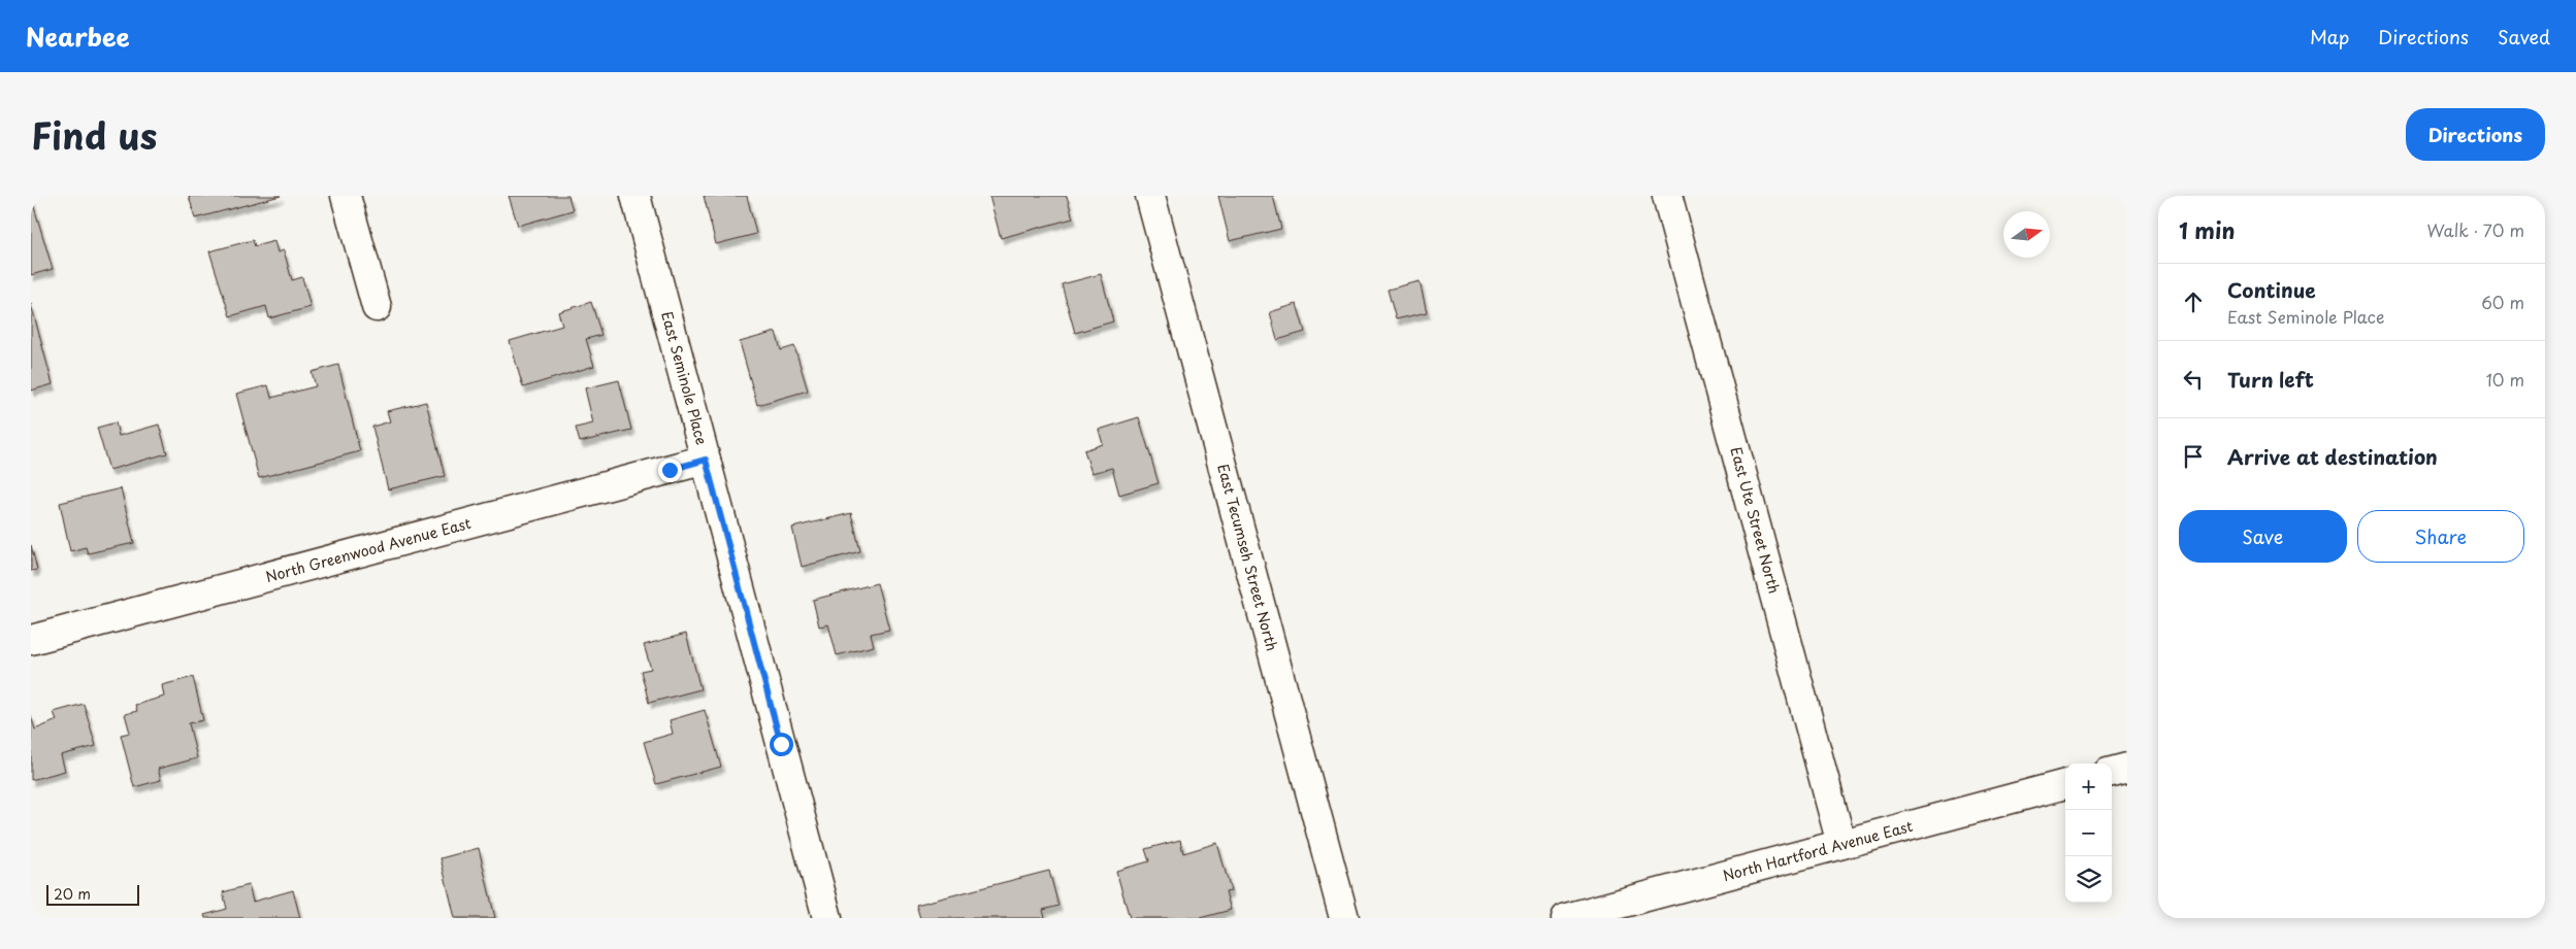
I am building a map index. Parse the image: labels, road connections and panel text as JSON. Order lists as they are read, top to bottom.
{
  "streets": {
    "street": [
      "East Seminole Place",
      "East Ute Street North",
      "North Greenwood Avenue East",
      "East Tecumseh Street North",
      "North Hartford Avenue East"
    ]
  },
  "crossings": [
    ["East Seminole Place", "North Greenwood Avenue East"],
    ["East Ute Street North", "North Hartford Avenue East"]
  ],
  "scale_bar": "20 m",
  "north": "right",
  "page": {
    "header": "Nearbee",
    "nav": ["Map", "Directions", "Saved"],
    "title": "Find us",
    "buttons": [
      "Directions",
      ["Save", "Share"]
    ],
    "heading": ["1 min", "Walk · 70 m"],
    "list": [
      ["Continue", "East Seminole Place", "60 m"],
      ["Turn left", "10 m"],
      "Arrive at destination"
    ],
    "map_buttons": ["+", "−"],
    "scale": "20 m"
  }
}
